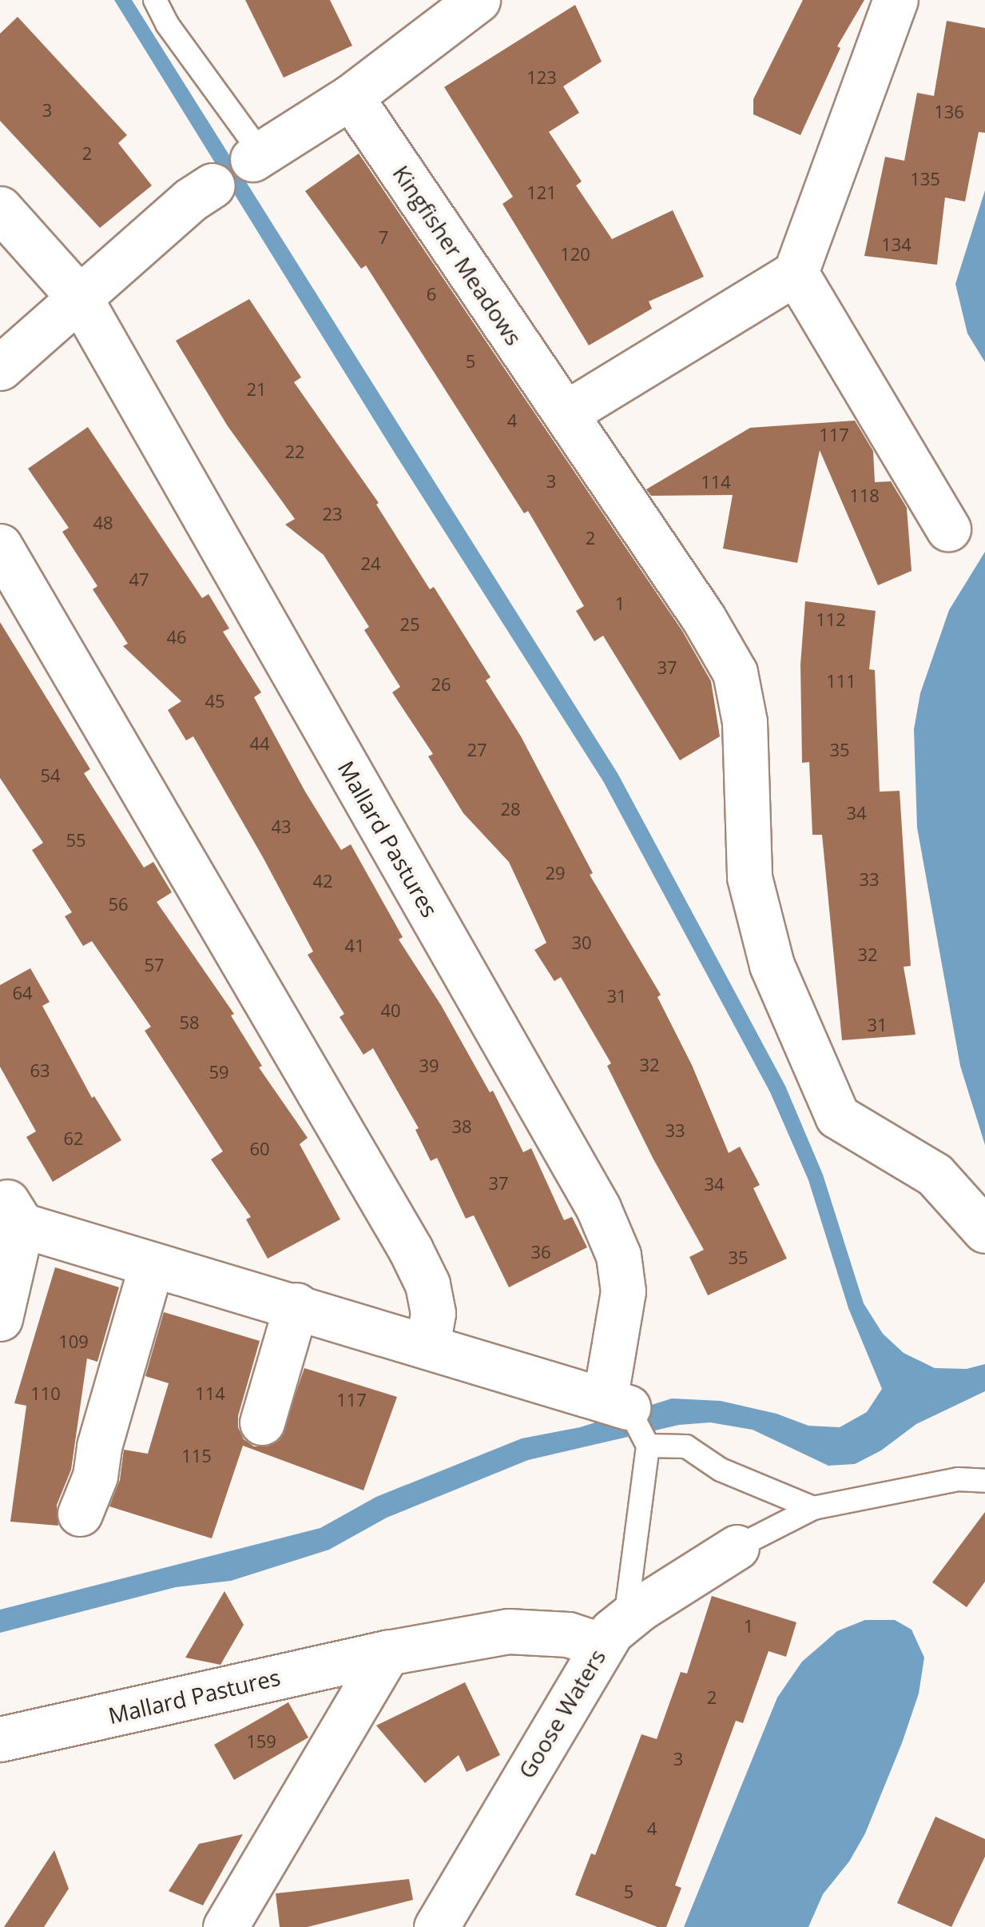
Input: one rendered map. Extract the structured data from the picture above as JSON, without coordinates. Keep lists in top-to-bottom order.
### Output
{
  "streets": {
    "street": ["Kingfisher Meadows", "Mallard Pastures", "Goose Waters"]
  },
  "crossings": [
    ["Mallard Pastures", "Goose Waters"]
  ],
  "house_numbers": [
    "123",
    "3",
    "136",
    "2",
    "135",
    "121",
    "7",
    "134",
    "120",
    "6",
    "5",
    "21",
    "4",
    "117",
    "22",
    "3",
    "114",
    "118",
    "23",
    "48",
    "2",
    "24",
    "47",
    "1",
    "112",
    "25",
    "46",
    "37",
    "111",
    "26",
    "45",
    "44",
    "27",
    "35",
    "54",
    "28",
    "34",
    "43",
    "55",
    "29",
    "33",
    "42",
    "56",
    "30",
    "41",
    "32",
    "57",
    "64",
    "31",
    "40",
    "58",
    "31",
    "32",
    "39",
    "63",
    "59",
    "38",
    "33",
    "62",
    "60",
    "37",
    "34",
    "36",
    "35",
    "109",
    "110",
    "114",
    "117",
    "115",
    "1",
    "2",
    "159",
    "3",
    "4",
    "5"
  ]
}
